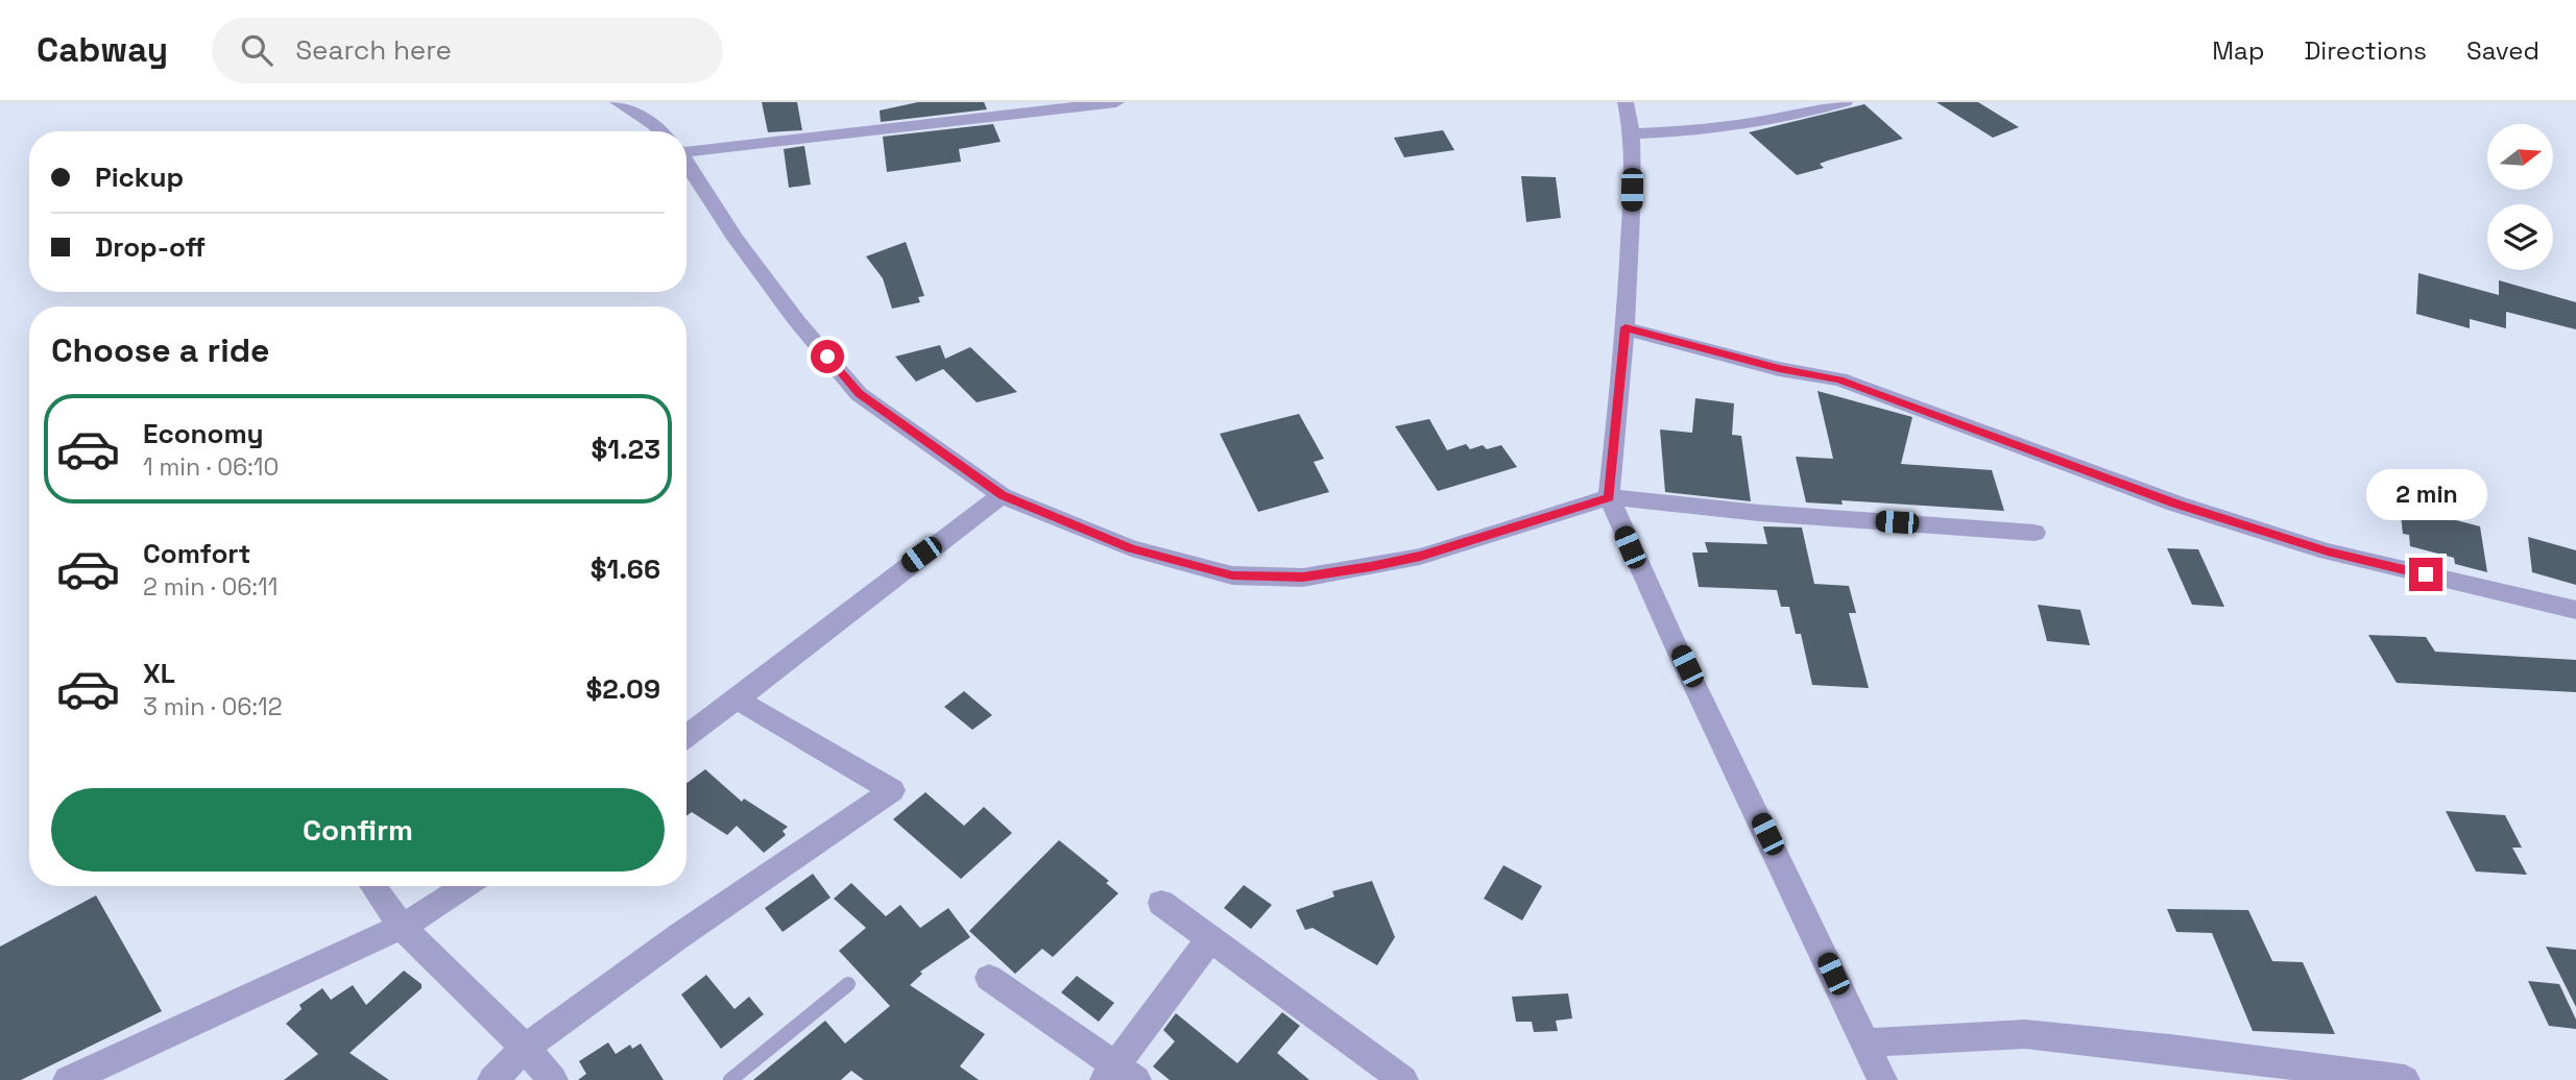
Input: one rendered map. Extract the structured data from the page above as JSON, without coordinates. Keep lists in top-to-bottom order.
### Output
{
  "north": "right",
  "page": {
    "header": "Cabway",
    "search": "Search here",
    "nav": ["Map", "Directions", "Saved"],
    "banner": ["Pickup", "Drop-off"],
    "heading": "Choose a ride",
    "list": [
      {
        "name": "Economy",
        "note": "1 min · 06:10",
        "value": "$1.23"
      },
      {
        "name": "Comfort",
        "note": "2 min · 06:11",
        "value": "$1.66"
      },
      {
        "name": "XL",
        "note": "3 min · 06:12",
        "value": "$2.09"
      }
    ],
    "bubble": "2 min",
    "buttons": "Confirm"
  }
}
